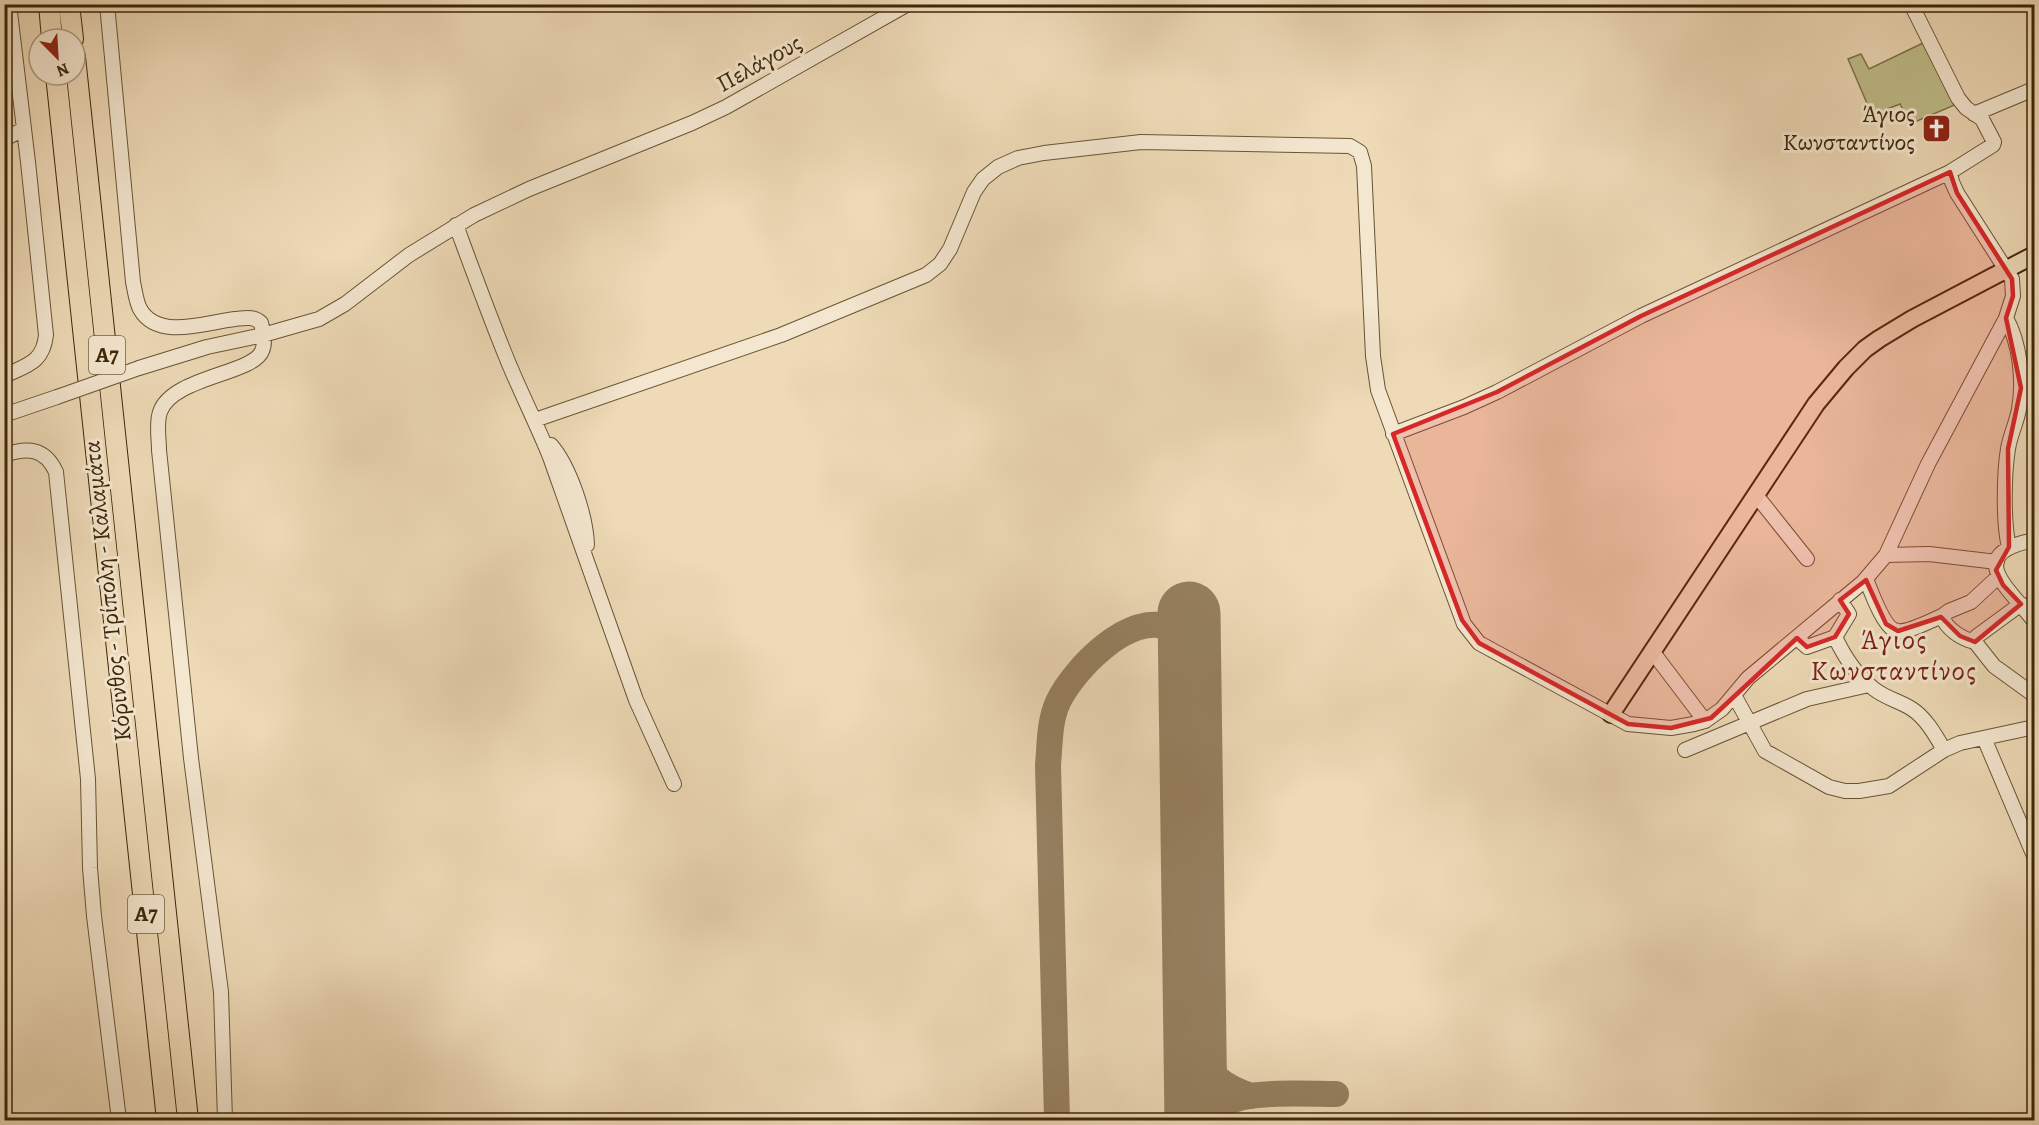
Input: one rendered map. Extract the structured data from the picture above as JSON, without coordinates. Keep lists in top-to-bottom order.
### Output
{
  "streets": {
    "highway": ["Α7", "Κόρινθος - Τρίπολη - Καλαμάτα"],
    "street": ["Πελάγους"]
  },
  "districts": ["Άγιος Κωνσταντίνος"],
  "places": {
    "church": ["Άγιος Κωνσταντίνος"]
  },
  "north": "bottom right"
}
